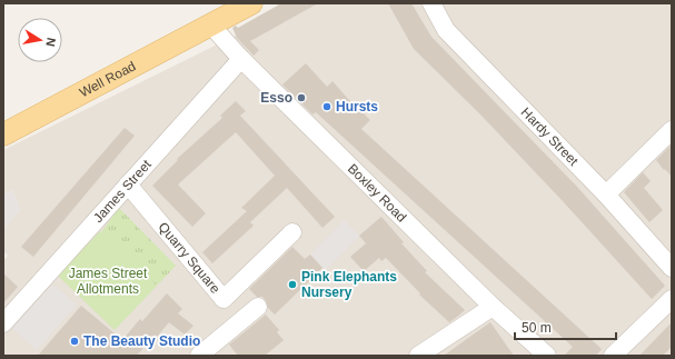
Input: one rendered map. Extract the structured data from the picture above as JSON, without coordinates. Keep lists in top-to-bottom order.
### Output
{
  "streets": {
    "main road": ["Well Road"],
    "street": [
      "Hardy Street",
      "James Street",
      "Boxley Road",
      "Quarry Square"
    ]
  },
  "crossings": [
    ["Well Road", "Boxley Road"],
    ["James Street", "Boxley Road"],
    ["James Street", "Quarry Square"]
  ],
  "parks": ["James Street Allotments"],
  "places": [
    "Esso",
    "Hursts",
    "Pink Elephants Nursery",
    "The Beauty Studio"
  ],
  "scale_bar": "50 m",
  "north": "right"
}
